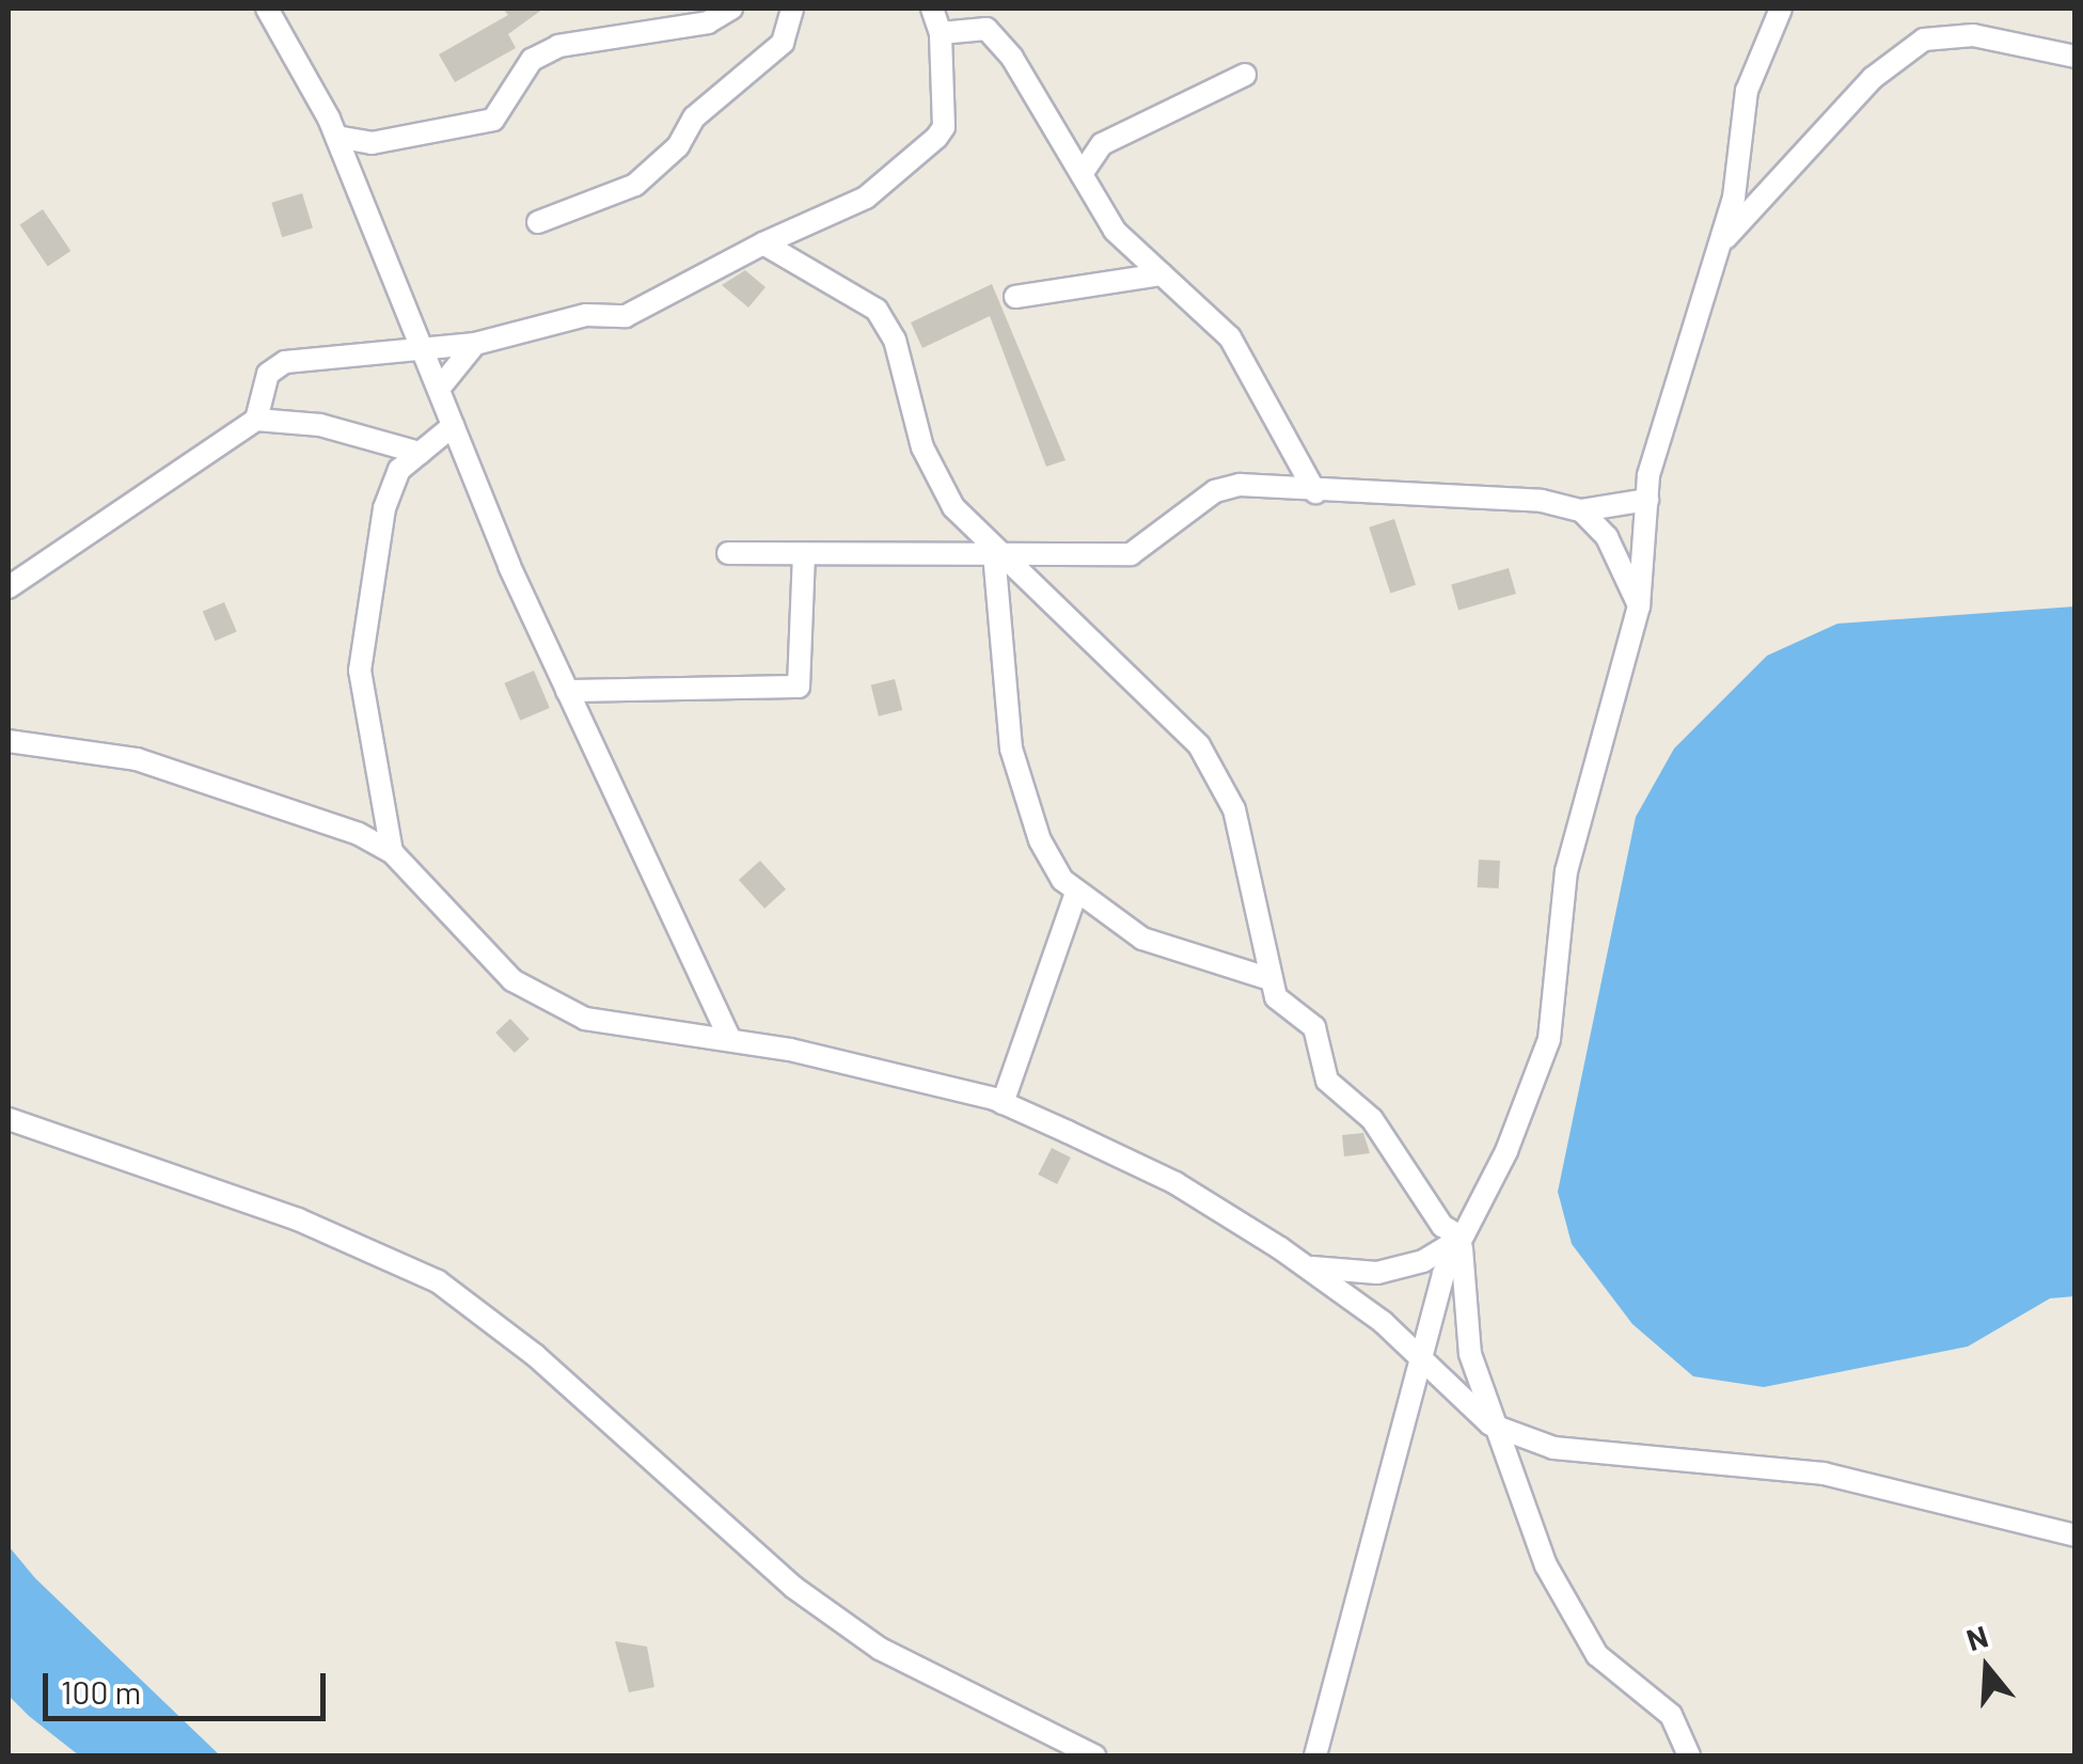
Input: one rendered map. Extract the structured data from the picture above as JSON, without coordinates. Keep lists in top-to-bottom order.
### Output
{
  "scale_bar": "100 m",
  "north": "top"
}
